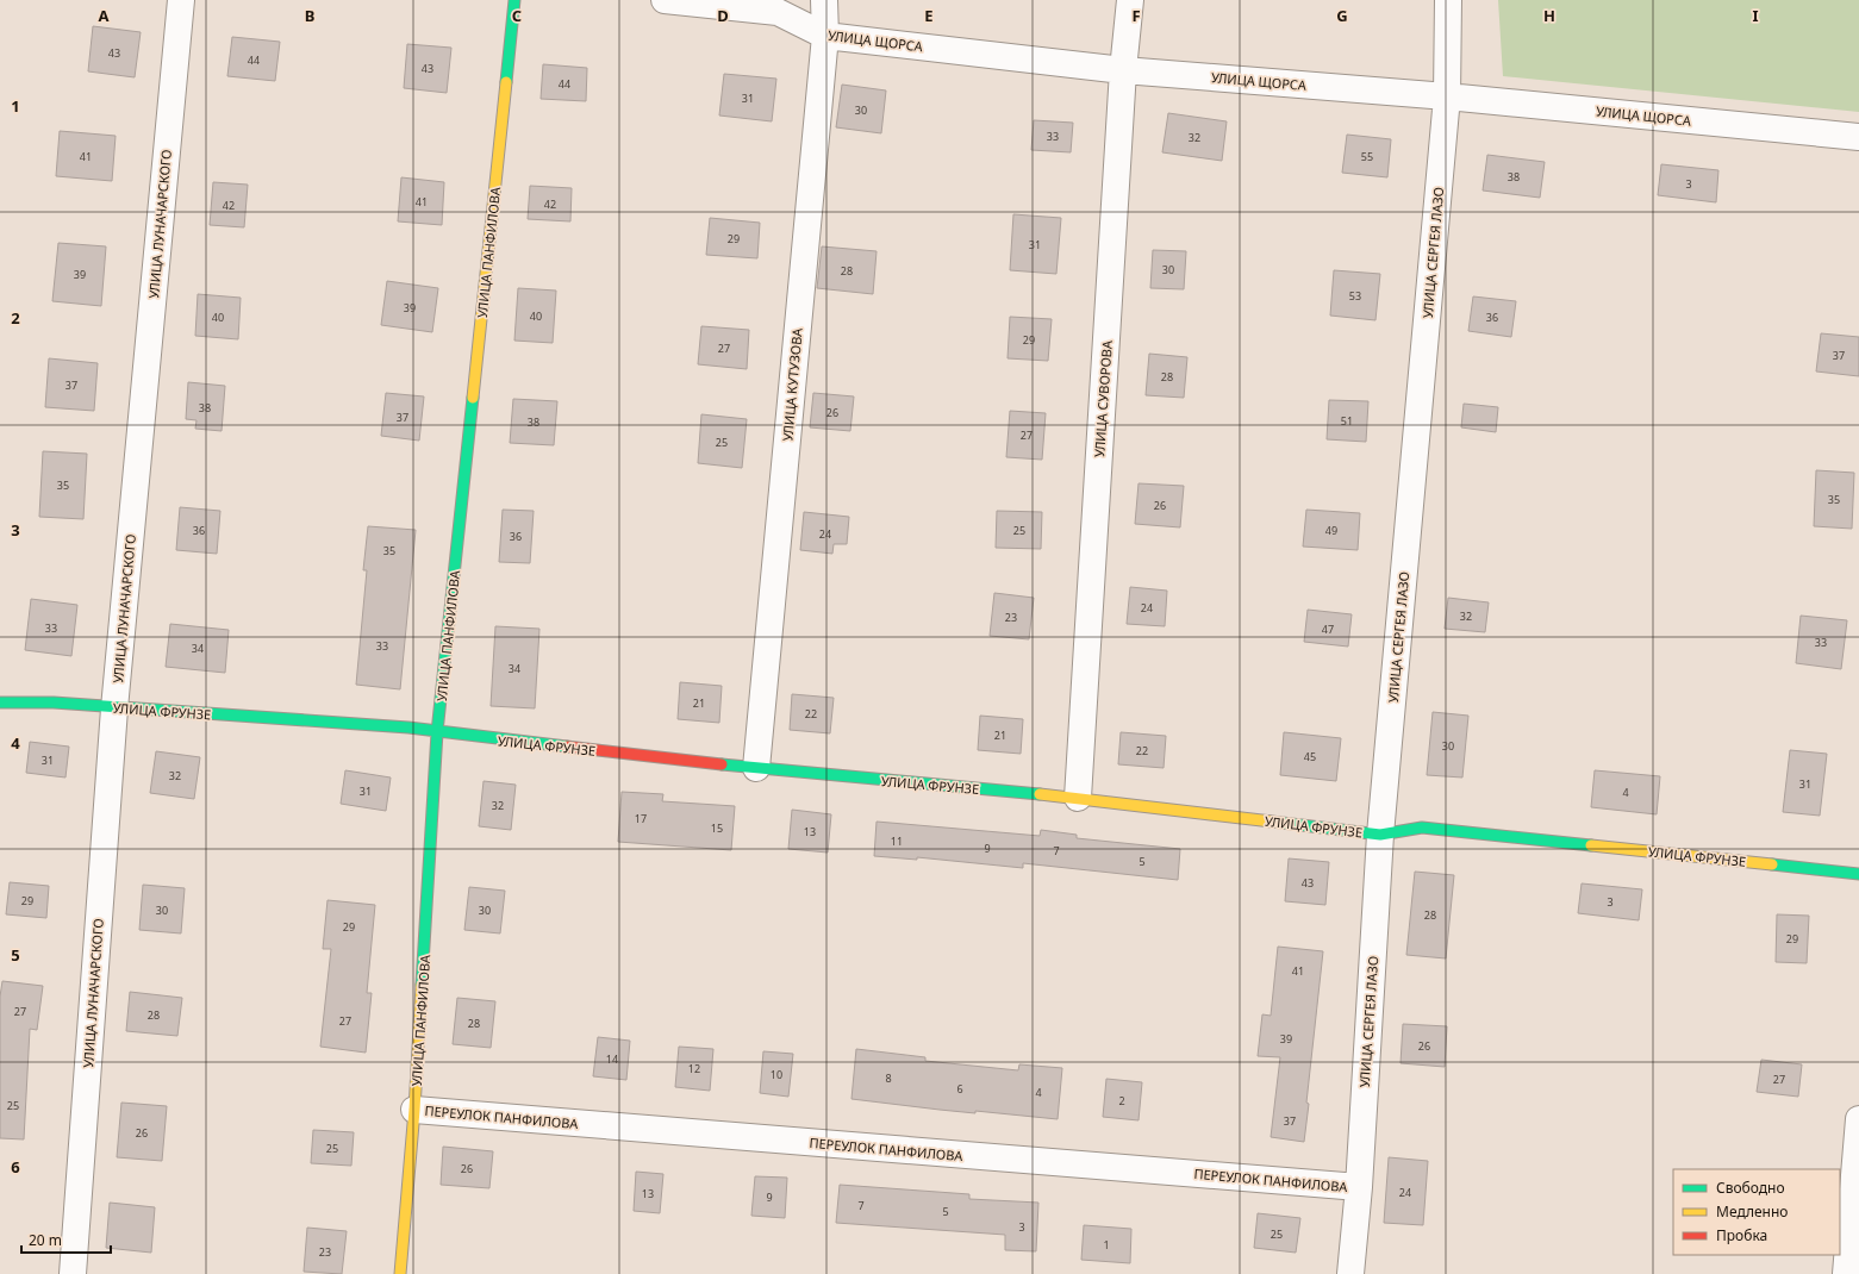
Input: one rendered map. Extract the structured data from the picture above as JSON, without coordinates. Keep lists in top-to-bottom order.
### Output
{
  "streets": {
    "street": [
      "УЛИЦА ЩОРСА",
      "УЛИЦА ЛУНАЧАРСКОГО",
      "УЛИЦА ПАНФИЛОВА",
      "УЛИЦА СЕРГЕЯ ЛАЗО",
      "УЛИЦА КУТУЗОВА",
      "УЛИЦА СУВОРОВА",
      "УЛИЦА ФРУНЗЕ",
      "ПЕРЕУЛОК ПАНФИЛОВА"
    ]
  },
  "crossings": [
    ["УЛИЦА ЩОРСА", "УЛИЦА СЕРГЕЯ ЛАЗО"],
    ["УЛИЦА ЩОРСА", "УЛИЦА КУТУЗОВА"],
    ["УЛИЦА ЩОРСА", "УЛИЦА СУВОРОВА"],
    ["УЛИЦА ЛУНАЧАРСКОГО", "УЛИЦА ФРУНЗЕ"],
    ["УЛИЦА ПАНФИЛОВА", "УЛИЦА ФРУНЗЕ"],
    ["УЛИЦА ПАНФИЛОВА", "ПЕРЕУЛОК ПАНФИЛОВА"],
    ["УЛИЦА СЕРГЕЯ ЛАЗО", "УЛИЦА ФРУНЗЕ"],
    ["УЛИЦА СЕРГЕЯ ЛАЗО", "ПЕРЕУЛОК ПАНФИЛОВА"],
    ["УЛИЦА КУТУЗОВА", "УЛИЦА ФРУНЗЕ"],
    ["УЛИЦА СУВОРОВА", "УЛИЦА ФРУНЗЕ"]
  ],
  "house_numbers": [
    "43",
    "44",
    "43",
    "44",
    "31",
    "30",
    "33",
    "32",
    "41",
    "55",
    "38",
    "3",
    "41",
    "42",
    "42",
    "29",
    "31",
    "30",
    "28",
    "39",
    "53",
    "39",
    "40",
    "40",
    "36",
    "29",
    "27",
    "37",
    "28",
    "37",
    "38",
    "26",
    "37",
    "51",
    "38",
    "27",
    "25",
    "35",
    "35",
    "26",
    "36",
    "25",
    "49",
    "24",
    "36",
    "35",
    "24",
    "32",
    "23",
    "33",
    "47",
    "33",
    "33",
    "34",
    "34",
    "21",
    "22",
    "21",
    "30",
    "22",
    "45",
    "31",
    "32",
    "31",
    "31",
    "4",
    "32",
    "17",
    "15",
    "13",
    "11",
    "9",
    "7",
    "5",
    "43",
    "29",
    "3",
    "30",
    "30",
    "28",
    "29",
    "29",
    "41",
    "27",
    "28",
    "27",
    "28",
    "39",
    "26",
    "14",
    "12",
    "10",
    "8",
    "27",
    "6",
    "4",
    "2",
    "25",
    "37",
    "26",
    "25",
    "26",
    "24",
    "13",
    "9",
    "7",
    "5",
    "3",
    "25",
    "1",
    "23"
  ],
  "legend": ["Свободно", "Медленно", "Пробка"],
  "scale_bar": "20 m",
  "grid": {
    "columns": [
      "A",
      "B",
      "C",
      "D",
      "E",
      "F",
      "G",
      "H",
      "I"
    ],
    "rows": [
      "1",
      "2",
      "3",
      "4",
      "5",
      "6"
    ]
  }
}
